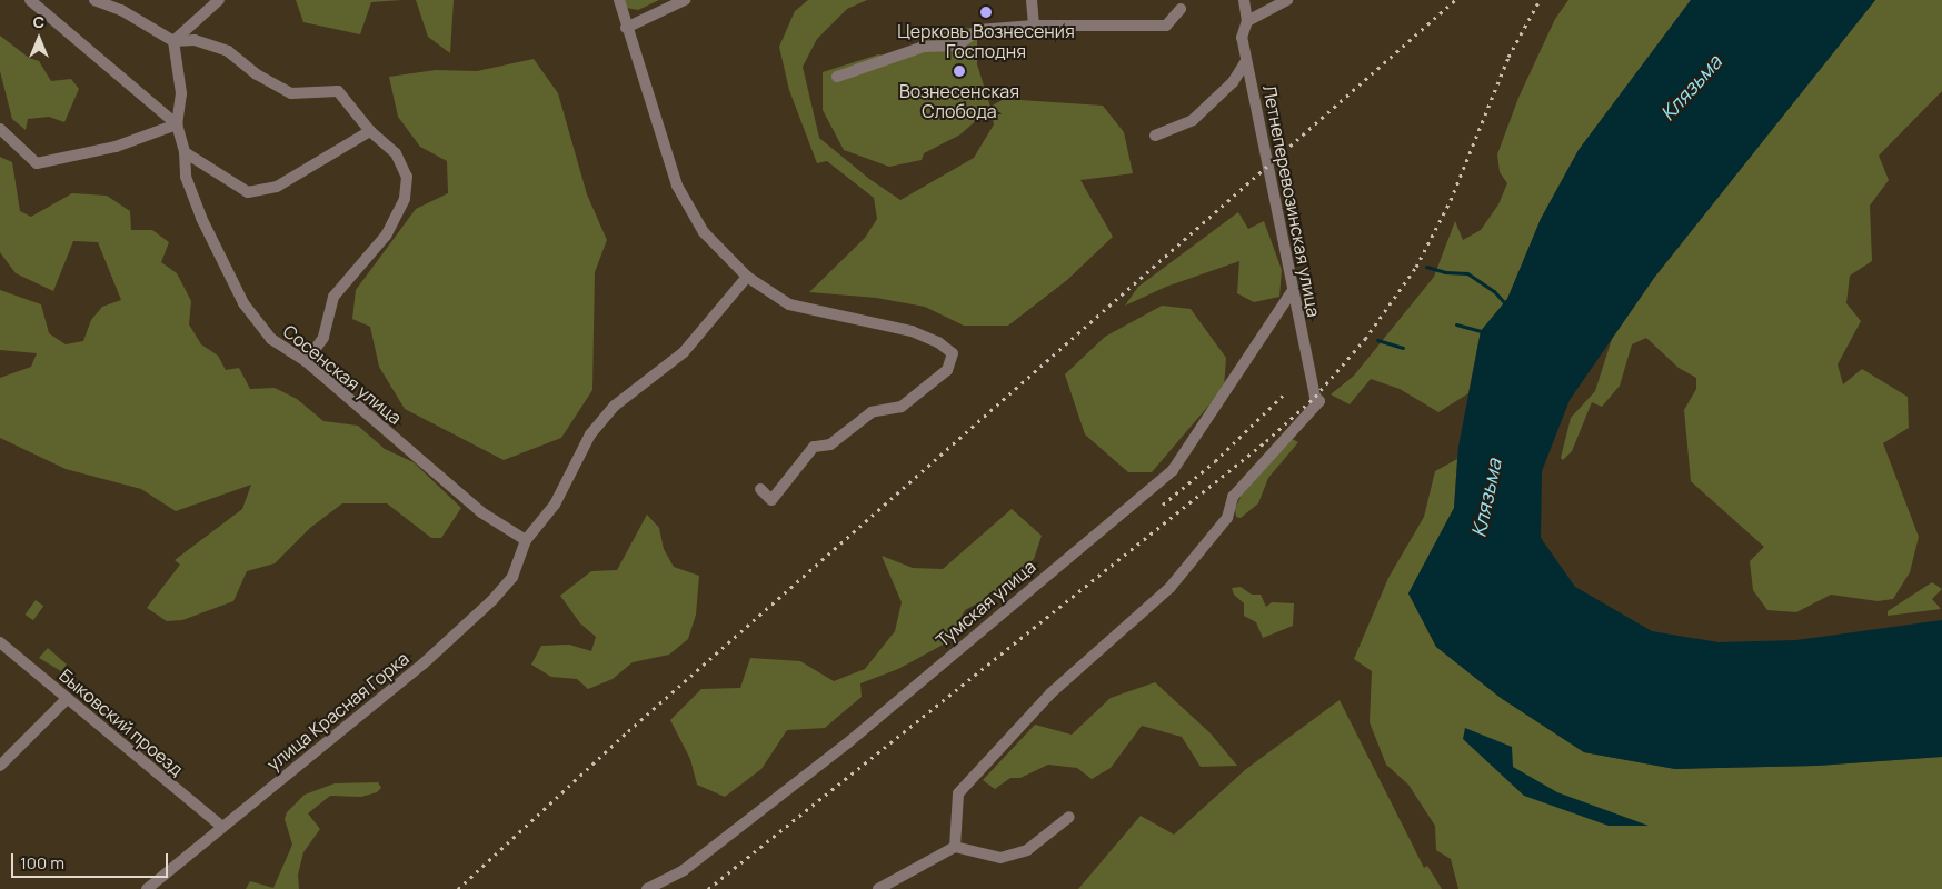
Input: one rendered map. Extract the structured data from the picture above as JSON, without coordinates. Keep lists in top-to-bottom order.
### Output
{
  "streets": {
    "street": [
      "Летнеперевозинская улица",
      "Сосенская улица",
      "Тумская улица",
      "улица Красная Горка",
      "Быковский проезд"
    ]
  },
  "crossings": [
    ["Летнеперевозинская улица", "Тумская улица"],
    ["Сосенская улица", "улица Красная Горка"],
    ["улица Красная Горка", "Быковский проезд"]
  ],
  "water": ["Клязьма"],
  "places": ["Церковь Вознесения Господня", "Вознесенская Слобода"],
  "scale_bar": "100 m",
  "north": "top"
}
